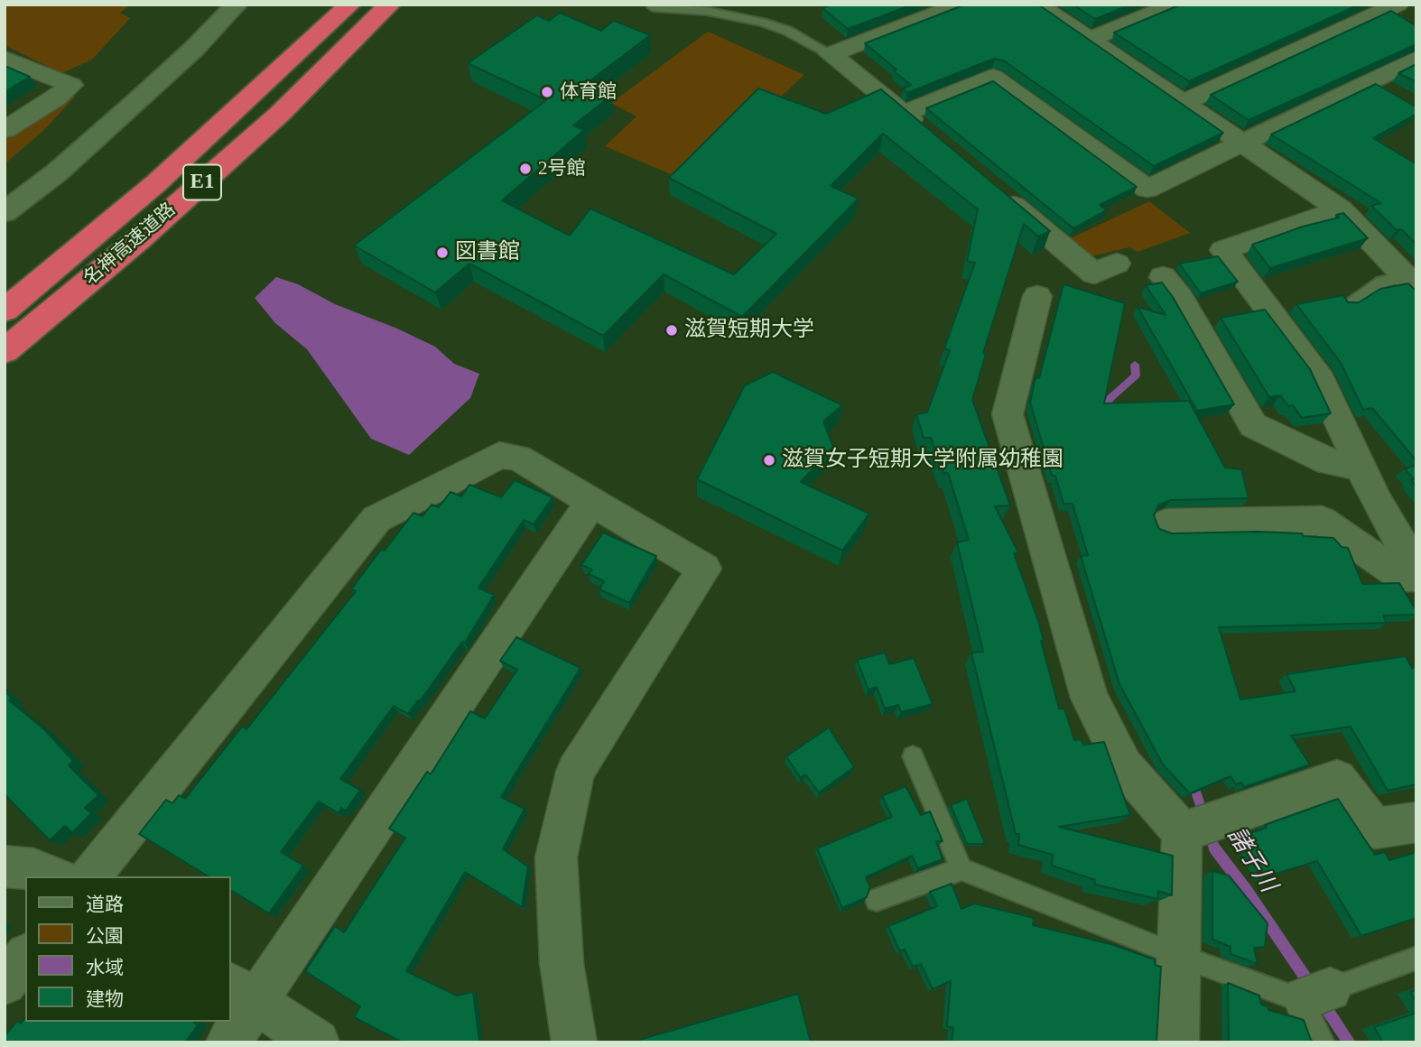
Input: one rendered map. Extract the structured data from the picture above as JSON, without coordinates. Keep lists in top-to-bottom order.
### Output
{
  "streets": {
    "highway": ["E1", "名神高速道路"]
  },
  "water": ["諸子川"],
  "places": [
    "体育館",
    "2号館",
    "図書館",
    "滋賀短期大学",
    "滋賀女子短期大学附属幼稚園"
  ],
  "legend": [
    "道路",
    "公園",
    "水域",
    "建物"
  ]
}
